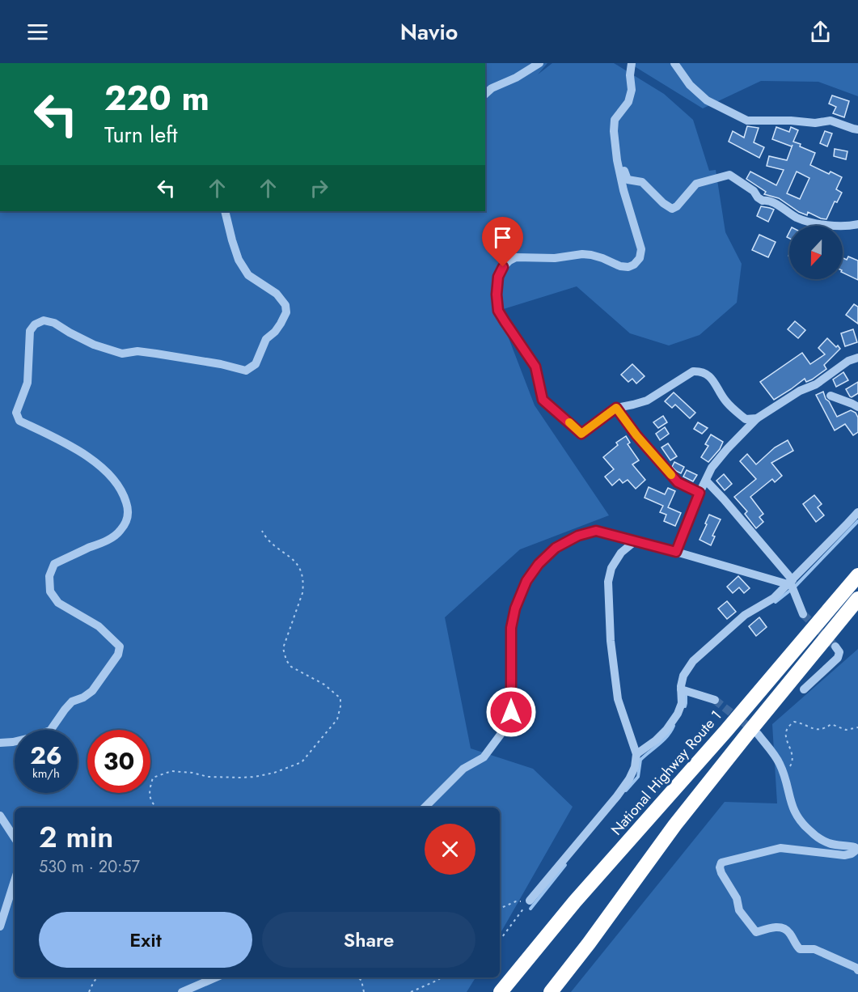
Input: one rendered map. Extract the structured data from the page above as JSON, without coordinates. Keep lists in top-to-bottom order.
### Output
{
  "streets": {
    "highway": ["National Highway Route 1"]
  },
  "north": "bottom",
  "page": {
    "header": "Navio",
    "turn": ["220 m", "Turn left"],
    "speed": "26 km/h",
    "limit": "30",
    "heading": ["2 min", "530 m · 20:57"],
    "buttons": ["Exit", "Share"]
  }
}
